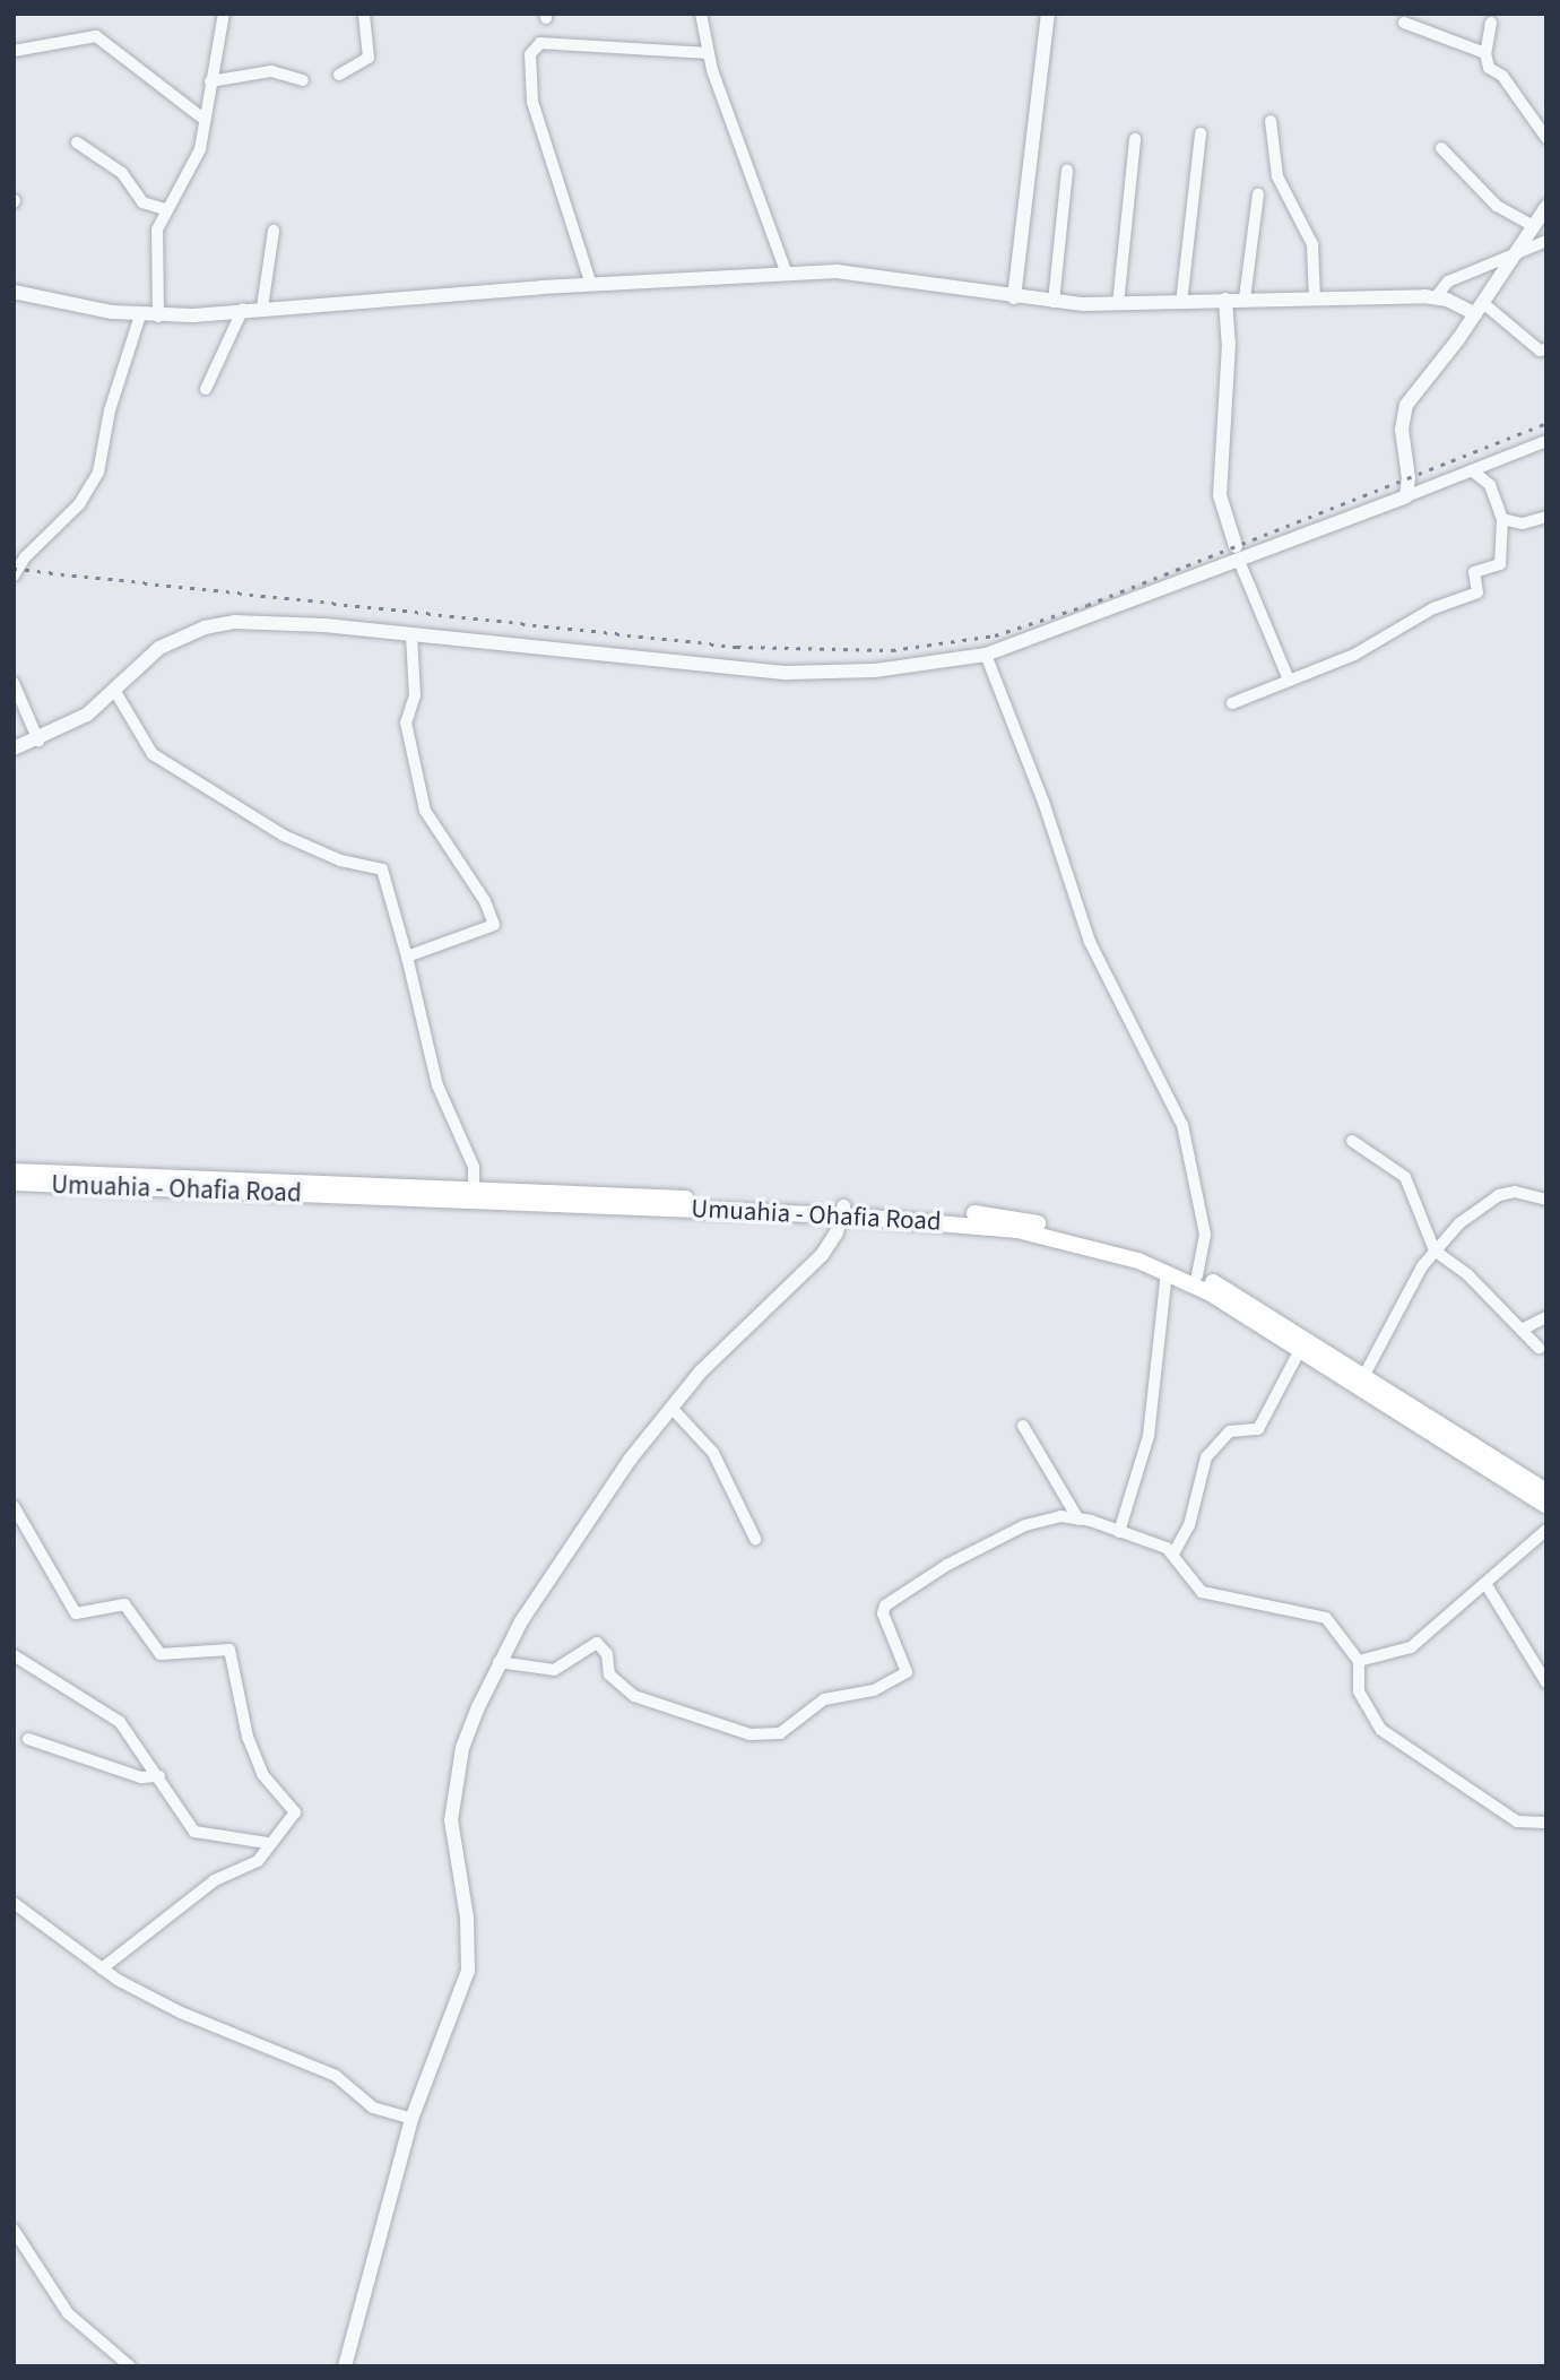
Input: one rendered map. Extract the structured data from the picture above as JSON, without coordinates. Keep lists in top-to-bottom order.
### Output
{
  "streets": {
    "main road": ["Umuahia - Ohafia Road"]
  }
}
